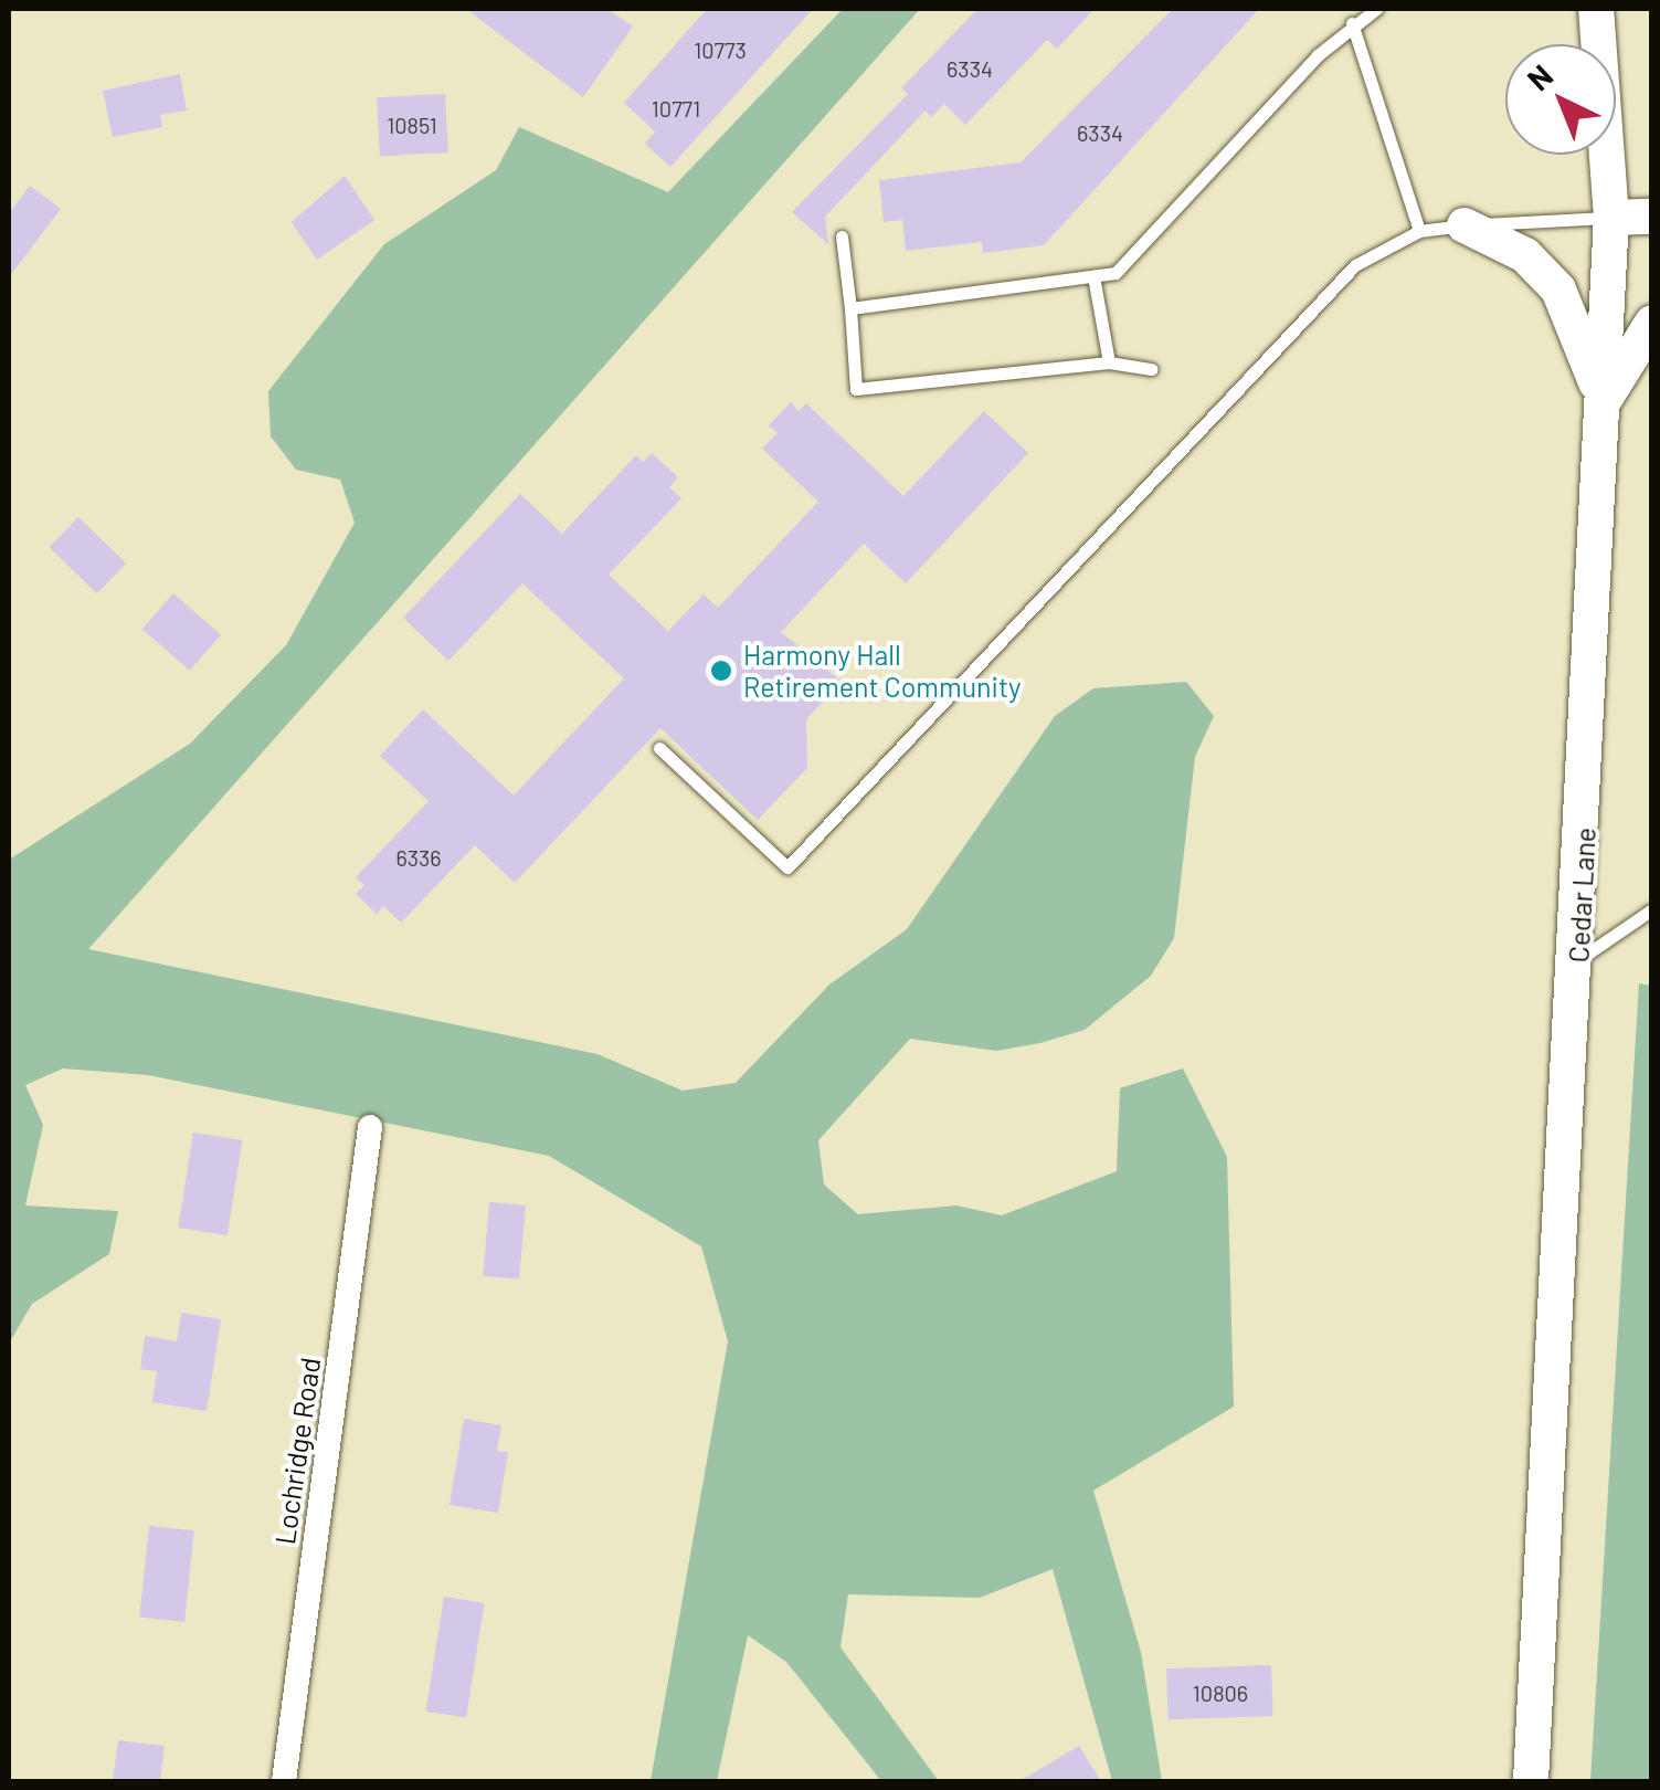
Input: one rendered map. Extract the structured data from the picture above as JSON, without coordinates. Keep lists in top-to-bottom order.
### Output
{
  "streets": {
    "main road": ["Cedar Lane"],
    "street": ["Lochridge Road"]
  },
  "places": ["Harmony Hall Retirement Community"],
  "house_numbers": [
    "10773",
    "6334",
    "10771",
    "10851",
    "6334",
    "6336",
    "10806"
  ],
  "north": "top left"
}
